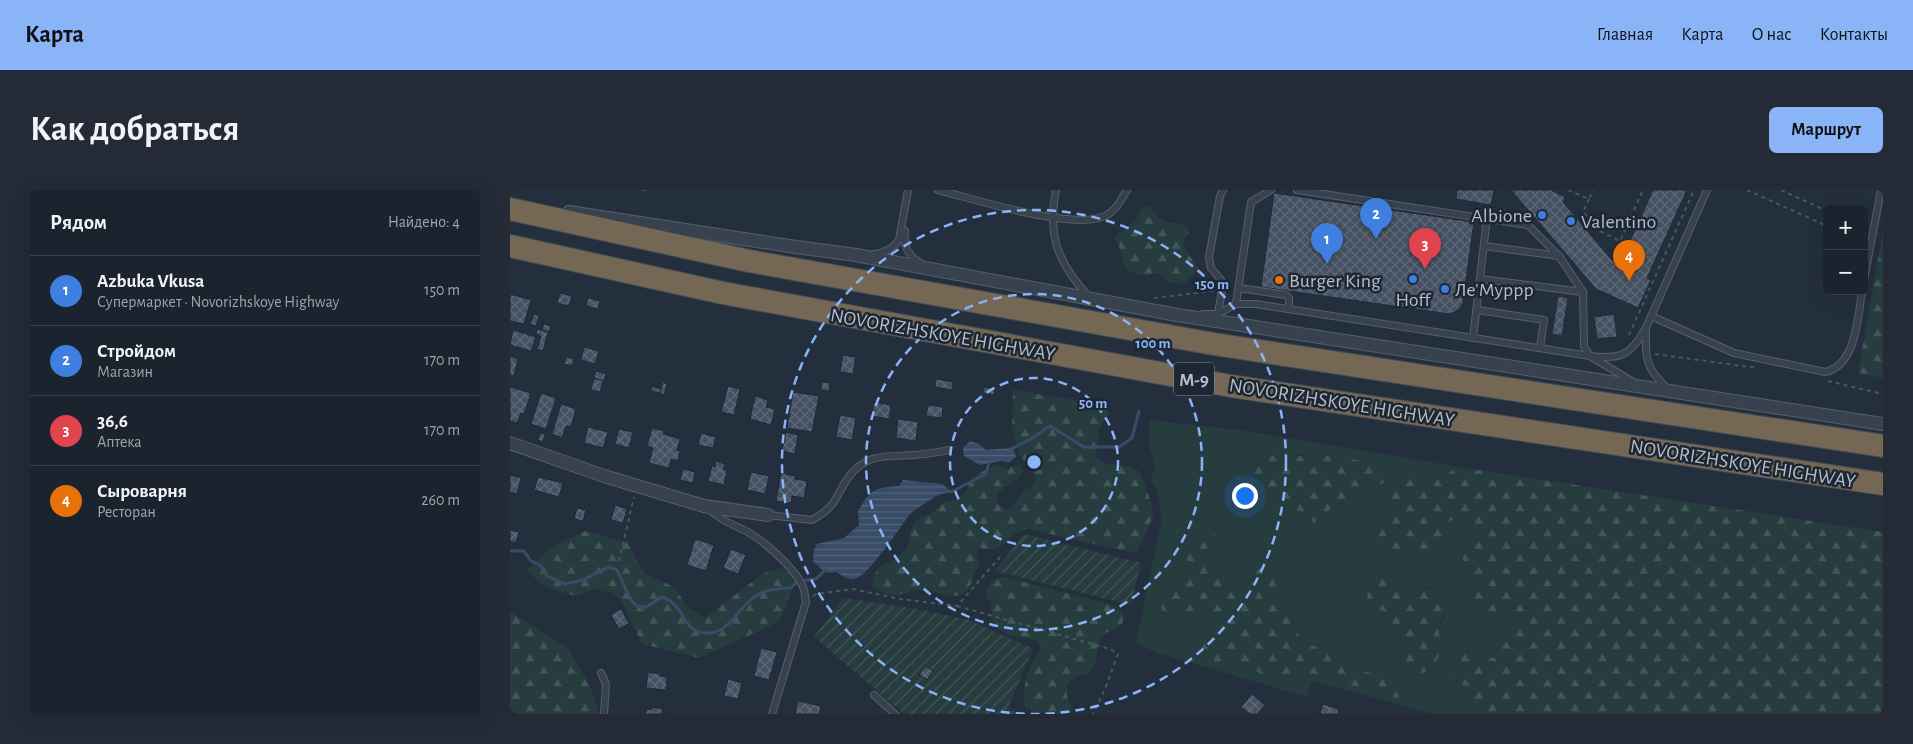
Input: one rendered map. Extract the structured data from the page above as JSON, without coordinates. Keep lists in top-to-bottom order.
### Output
{
  "streets": {
    "highway": ["NOVORIZHSKOYE HIGHWAY", "М-9"]
  },
  "places": [
    "Albione",
    "Valentino",
    "Hoff",
    "Burger King",
    "Ле'Муррр"
  ],
  "page": {
    "header": "Карта",
    "nav": [
      "Главная",
      "Карта",
      "О нас",
      "Контакты"
    ],
    "buttons": "Маршрут",
    "title": "Как добраться",
    "heading": ["Рядом", "Найдено: 4"],
    "pins": [
      "2",
      "1",
      "3",
      "4"
    ],
    "map_buttons": ["+", "−"],
    "list": [
      {
        "mark": "1",
        "name": "Azbuka Vkusa",
        "note": "Супермаркет · Novorizhskoye Highway",
        "value": "150 m"
      },
      {
        "mark": "2",
        "name": "Стройдом",
        "note": "Магазин",
        "value": "170 m"
      },
      {
        "mark": "3",
        "name": "36,6",
        "note": "Аптека",
        "value": "170 m"
      },
      {
        "mark": "4",
        "name": "Сыроварня",
        "note": "Ресторан",
        "value": "260 m"
      }
    ]
  },
  "rings": ["150 m", "100 m", "50 m"]
}
